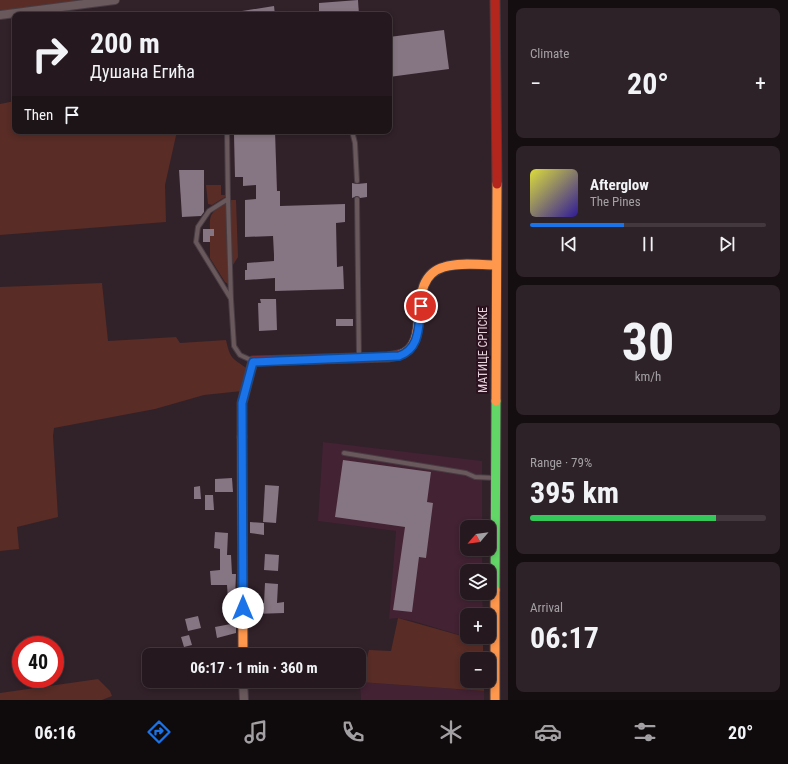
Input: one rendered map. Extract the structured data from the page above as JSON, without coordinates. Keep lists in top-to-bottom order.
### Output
{
  "streets": {
    "main road": ["МАТИЦЕ СРПСКЕ"]
  },
  "north": "bottom left",
  "page": {
    "tile": [
      "Climate",
      ["30", "km/h"],
      ["Range · 79%", "395 km"],
      ["Arrival", "06:17"]
    ],
    "turn": ["200 m", "Душана Егића"],
    "heat": ["−", "20°", "+"],
    "then": "Then",
    "song": ["Afterglow", "The Pines"],
    "map_buttons": ["+", "−"],
    "limit": "40",
    "trip": "06:17 · 1 min · 360 m",
    "tabs": ["06:16", "20°"]
  }
}
